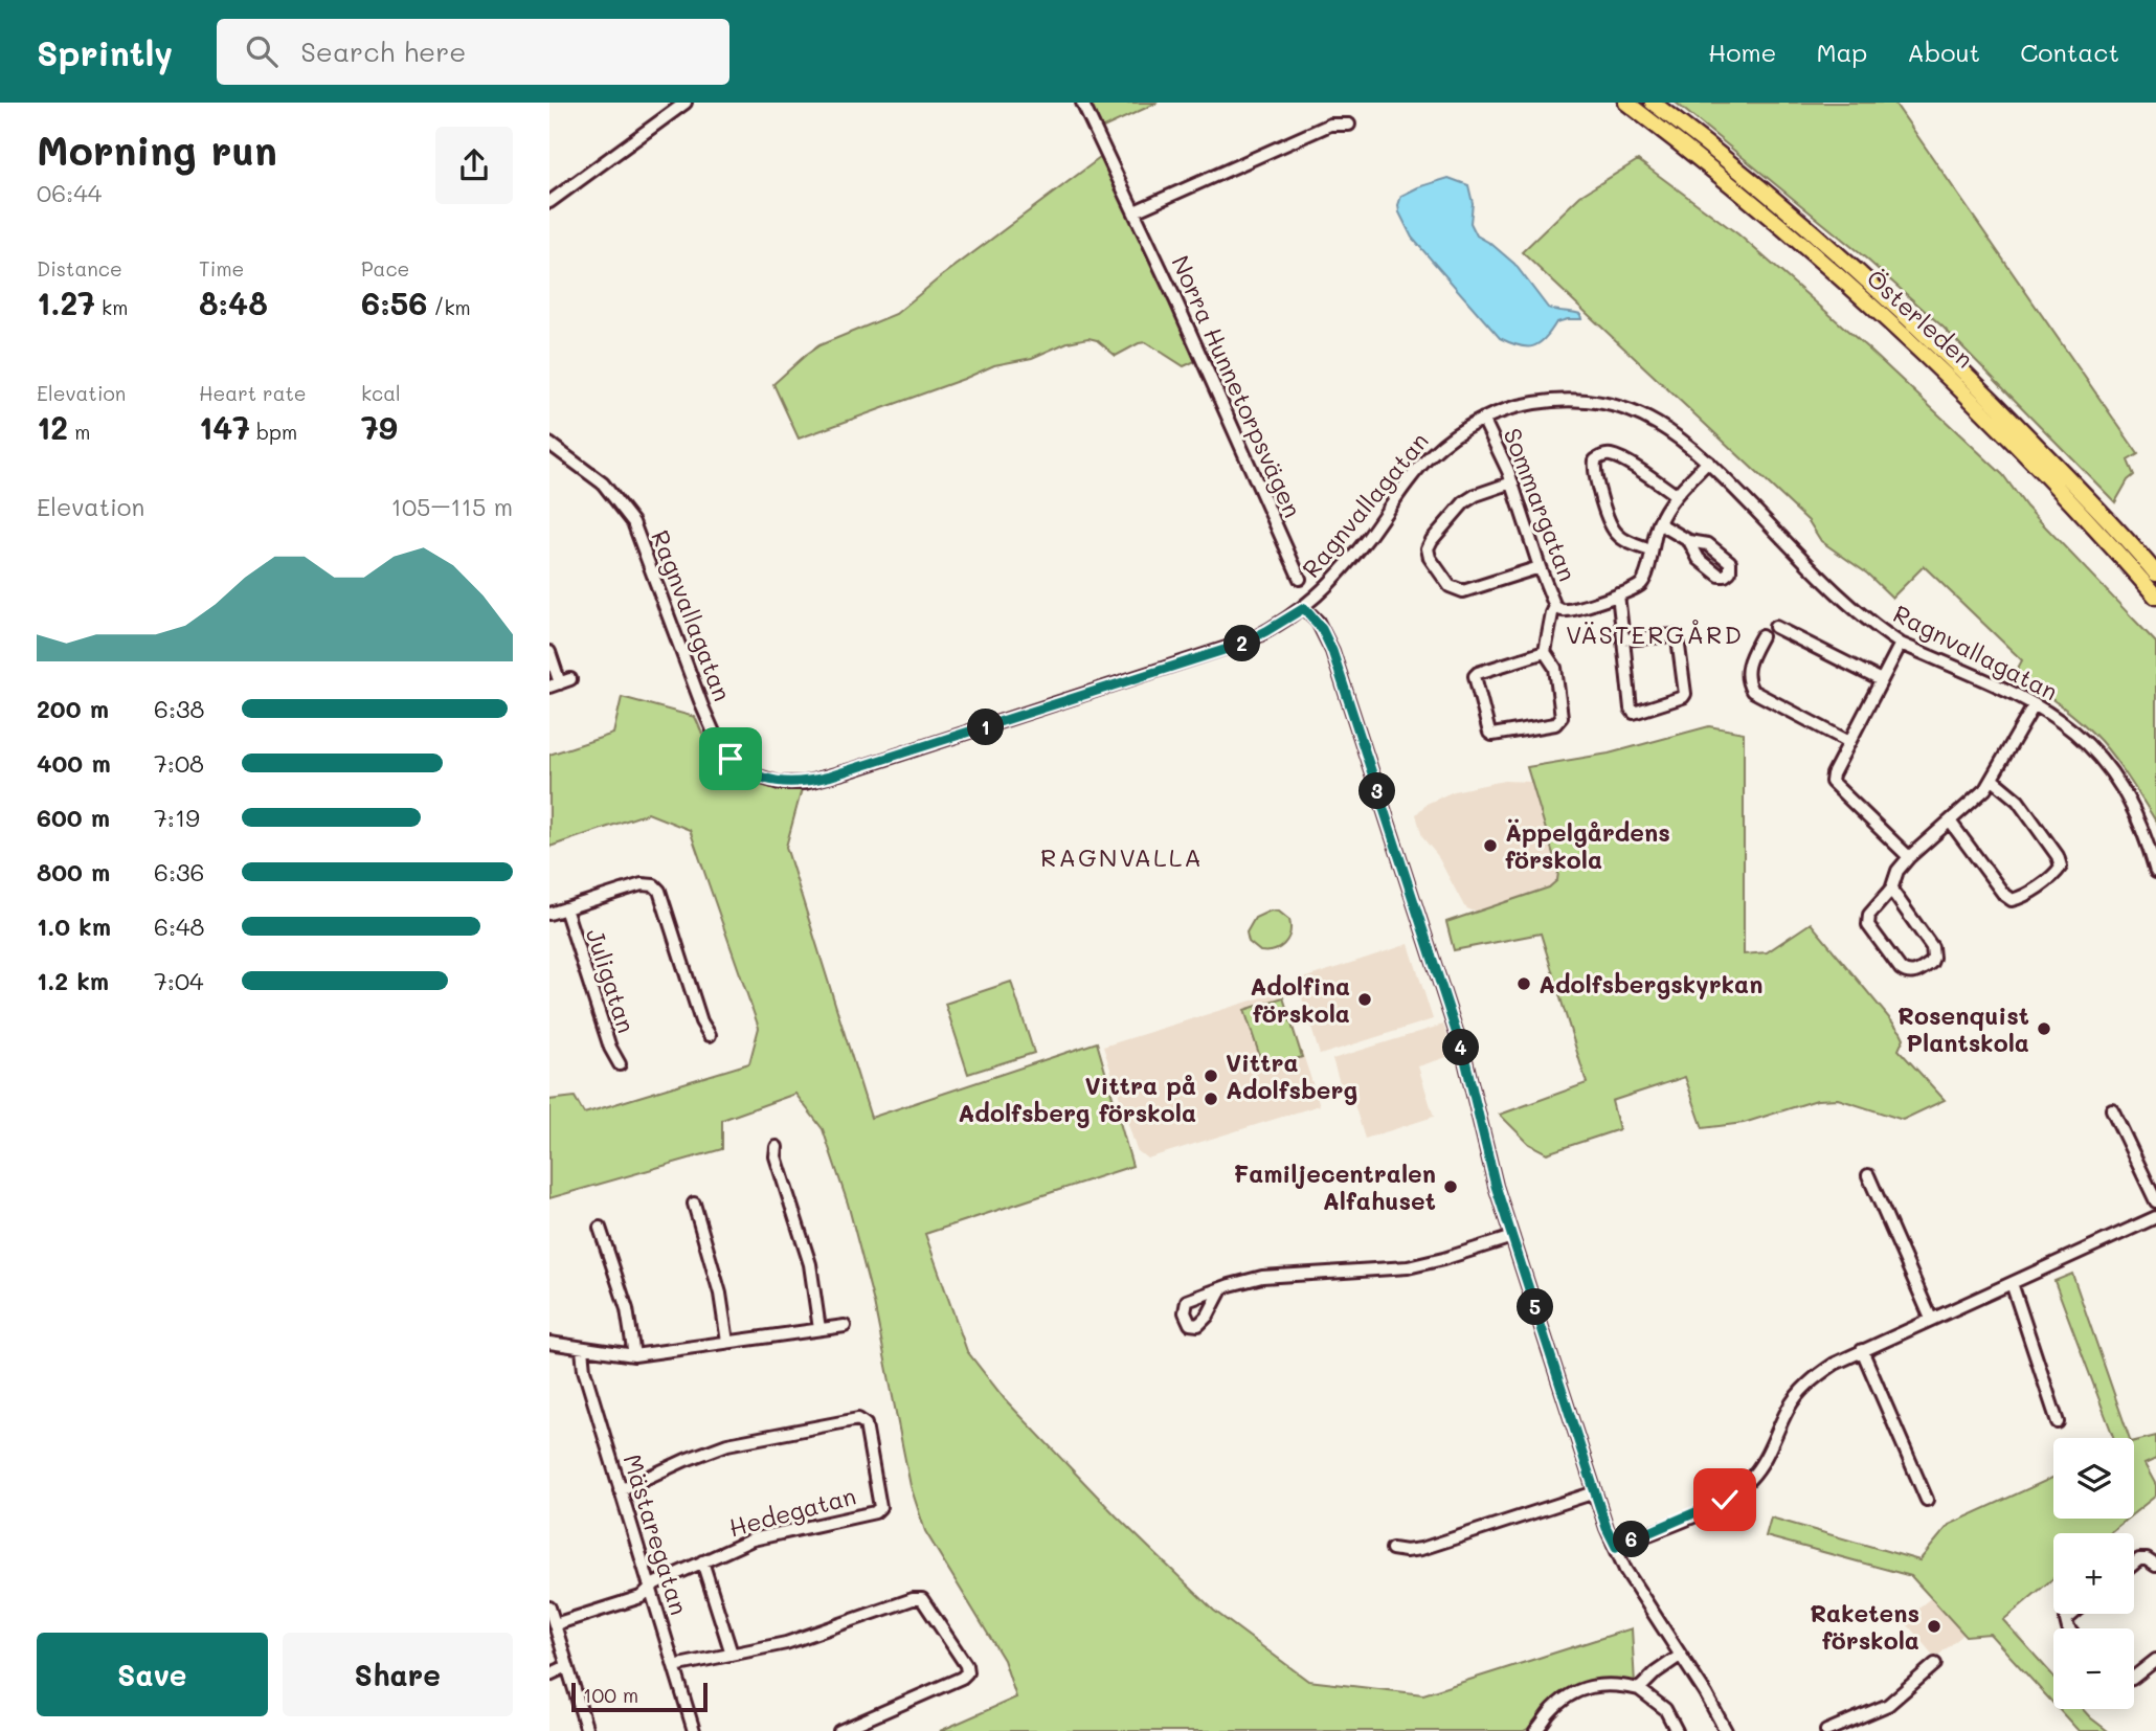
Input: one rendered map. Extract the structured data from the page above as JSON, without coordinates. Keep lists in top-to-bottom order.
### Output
{
  "streets": {
    "main road": ["Österleden"],
    "street": [
      "Norra Hunnetorpsvägen",
      "Ragnvallagatan",
      "Sommargatan",
      "Juligatan",
      "Hedegatan",
      "Mästaregatan"
    ]
  },
  "crossings": [
    ["Ragnvallagatan", "Sommargatan"],
    ["Hedegatan", "Mästaregatan"]
  ],
  "districts": ["VÄSTERGÅRD", "RAGNVALLA"],
  "places": [
    "Äppelgårdens förskola",
    "Adolfsbergskyrkan",
    "Adolfina förskola",
    "Rosenquist Plantskola",
    "Vittra Adolfsberg",
    "Vittra på Adolfsberg förskola",
    "Familjecentralen Alfahuset",
    "Raketens förskola"
  ],
  "scale_bar": "100 m",
  "page": {
    "header": "Sprintly",
    "search": "Search here",
    "nav": [
      "Home",
      "Map",
      "About",
      "Contact"
    ],
    "heading": ["Morning run", "06:44"],
    "stats": [
      ["Distance", "1.27 km"],
      ["Time", "8:48"],
      ["Pace", "6:56 /km"],
      ["Elevation", "12 m"],
      ["Heart rate", "147 bpm"],
      ["kcal", "79"]
    ],
    "chart": ["Elevation", "105–115 m"],
    "pins": [
      "2",
      "1",
      "3",
      "4",
      "5",
      "6"
    ],
    "list": [
      {
        "name": "200 m",
        "note": "6:38"
      },
      {
        "name": "400 m",
        "note": "7:08"
      },
      {
        "name": "600 m",
        "note": "7:19"
      },
      {
        "name": "800 m",
        "note": "6:36"
      },
      {
        "name": "1.0 km",
        "note": "6:48"
      },
      {
        "name": "1.2 km",
        "note": "7:04"
      }
    ],
    "map_buttons": ["+", "−"],
    "buttons": ["Save", "Share"],
    "scale": "100 m"
  }
}
